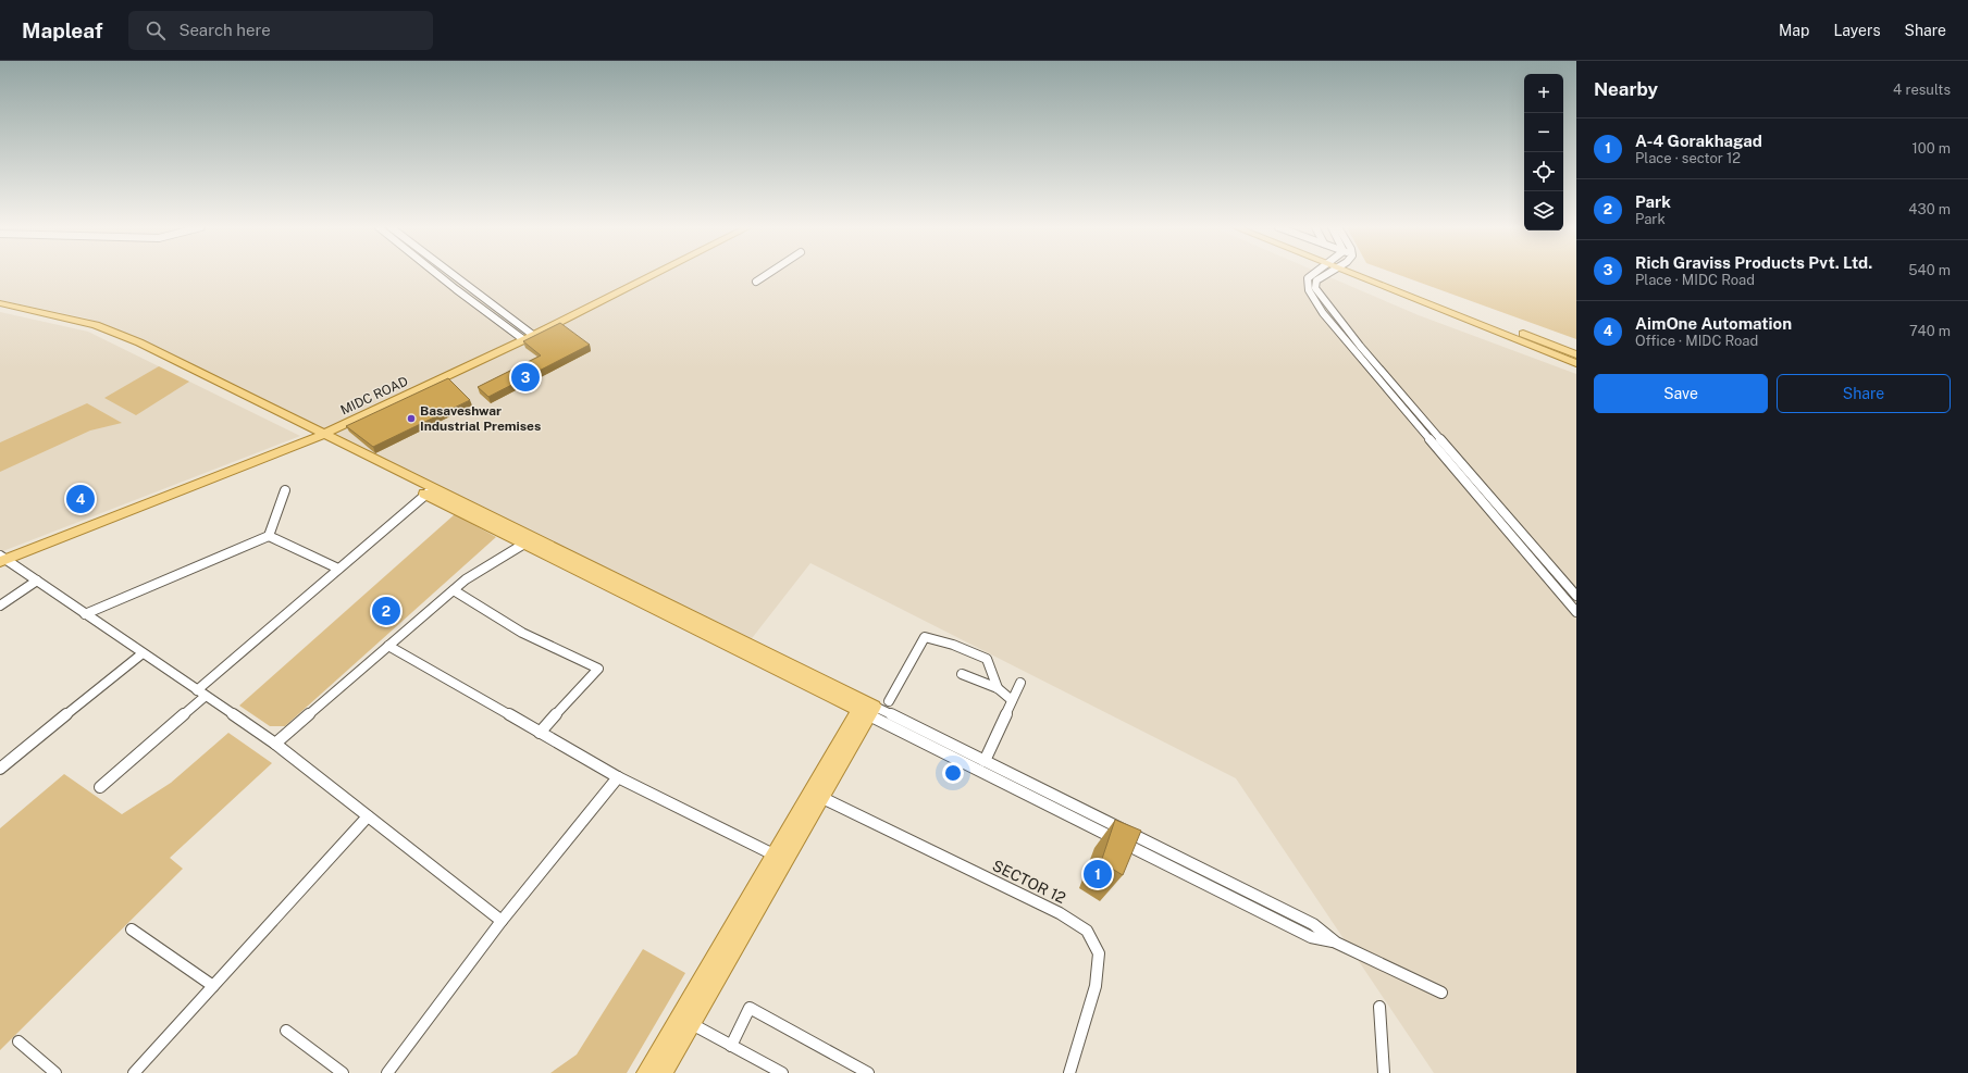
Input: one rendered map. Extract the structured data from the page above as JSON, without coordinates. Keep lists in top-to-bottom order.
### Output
{
  "streets": {
    "main road": ["MIDC ROAD"],
    "street": ["SECTOR 12"]
  },
  "places": ["Basaveshwar Industrial Premises"],
  "page": {
    "header": "Mapleaf",
    "search": "Search here",
    "nav": ["Map", "Layers", "Share"],
    "heading": ["Nearby", "4 results"],
    "map_buttons": ["+", "−"],
    "list": [
      {
        "mark": "1",
        "name": "A-4 Gorakhagad",
        "note": "Place · sector 12",
        "value": "100 m"
      },
      {
        "mark": "2",
        "name": "Park",
        "note": "Park",
        "value": "430 m"
      },
      {
        "mark": "3",
        "name": "Rich Graviss Products Pvt. Ltd.",
        "note": "Place · MIDC Road",
        "value": "540 m"
      },
      {
        "mark": "4",
        "name": "AimOne Automation",
        "note": "Office · MIDC Road",
        "value": "740 m"
      }
    ],
    "pins": [
      "3",
      "4",
      "2",
      "1"
    ],
    "buttons": ["Save", "Share"]
  }
}
